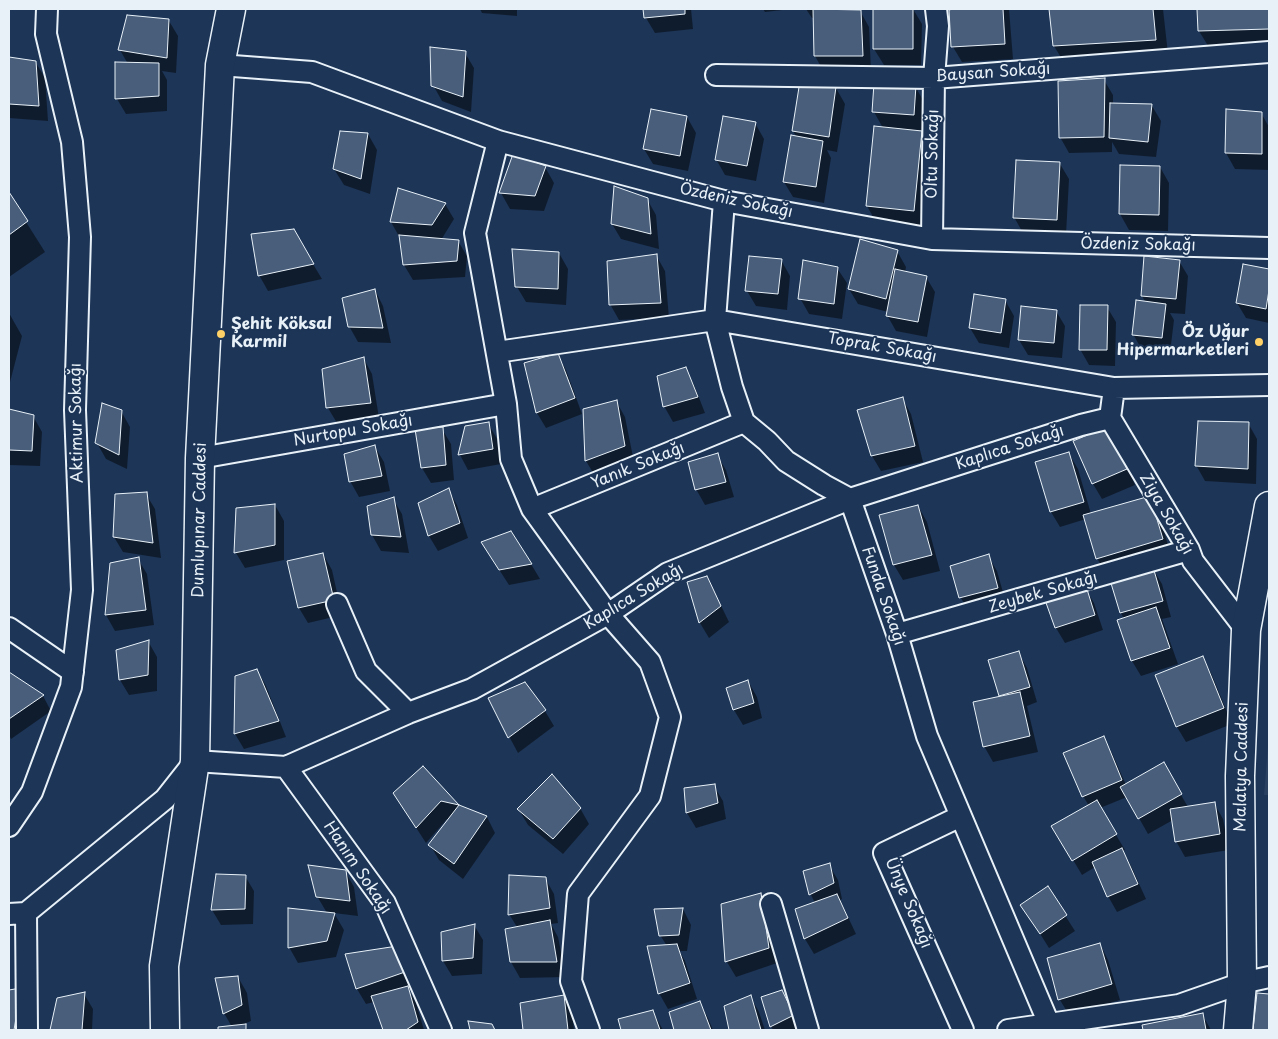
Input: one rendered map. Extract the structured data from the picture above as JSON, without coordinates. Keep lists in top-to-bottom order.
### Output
{
  "streets": {
    "main road": ["Dumlupınar Caddesi", "Malatya Caddesi"],
    "street": [
      "Baysan Sokağı",
      "Oltu Sokağı",
      "Özdeniz Sokağı",
      "Toprak Sokağı",
      "Aktimur Sokağı",
      "Nurtopu Sokağı",
      "Kaplıca Sokağı",
      "Yanık Sokağı",
      "Ziya Sokağı",
      "Zeybek Sokağı",
      "Funda Sokağı",
      "Hanım Sokağı",
      "Ünye Sokağı"
    ]
  },
  "crossings": [
    ["Baysan Sokağı", "Oltu Sokağı"],
    ["Oltu Sokağı", "Özdeniz Sokağı"],
    ["Özdeniz Sokağı", "Dumlupınar Caddesi"],
    ["Nurtopu Sokağı", "Dumlupınar Caddesi"],
    ["Kaplıca Sokağı", "Ziya Sokağı"],
    ["Kaplıca Sokağı", "Dumlupınar Caddesi"],
    ["Kaplıca Sokağı", "Funda Sokağı"],
    ["Kaplıca Sokağı", "Hanım Sokağı"],
    ["Ziya Sokağı", "Zeybek Sokağı"],
    ["Ziya Sokağı", "Malatya Caddesi"],
    ["Zeybek Sokağı", "Funda Sokağı"],
    ["Funda Sokağı", "Ünye Sokağı"]
  ],
  "places": ["Şehit Köksal Karmil", "Öz Uğur Hipermarketleri"]
}
